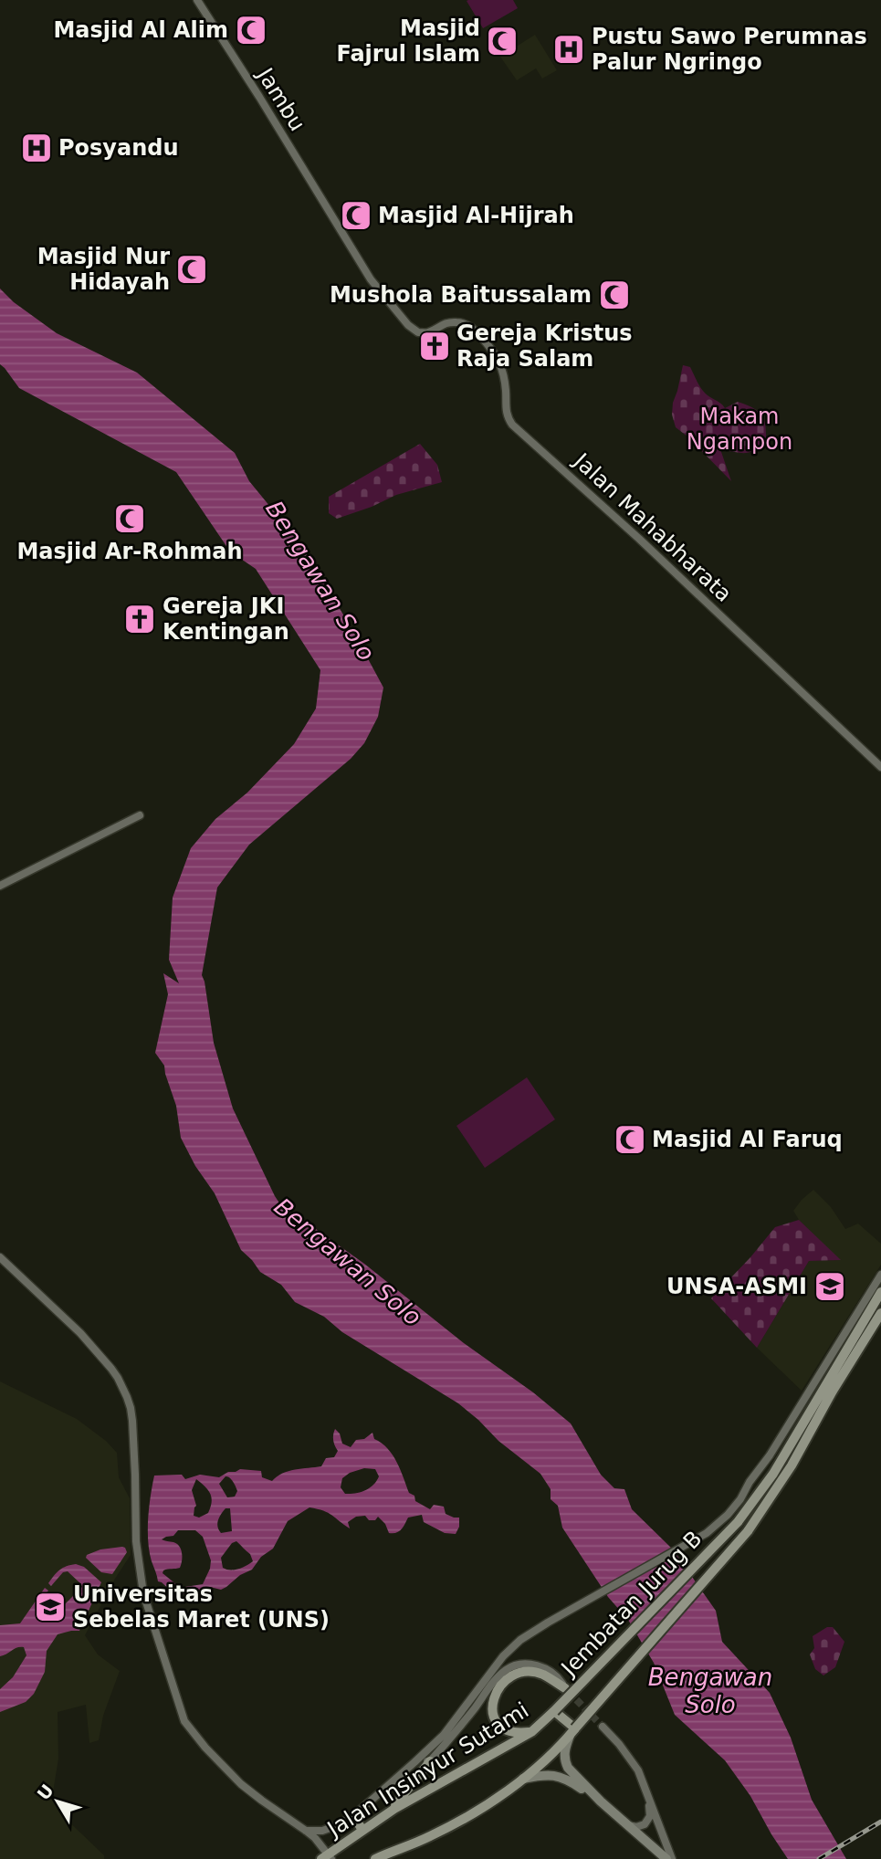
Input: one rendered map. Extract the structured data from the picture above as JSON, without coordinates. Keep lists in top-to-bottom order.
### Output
{
  "streets": {
    "highway": ["Jembatan Jurug B", "Jalan Insinyur Sutami"],
    "street": ["Jambu", "Jalan Mahabharata"]
  },
  "crossings": [
    ["Jambu", "Jalan Mahabharata"],
    ["Jembatan Jurug B", "Jalan Insinyur Sutami"]
  ],
  "water": ["Bengawan Solo"],
  "parks": ["Makam Ngampon"],
  "places": {
    "mosque": [
      "Masjid Al Alim",
      "Masjid Fajrul Islam",
      "Masjid Al-Hijrah",
      "Masjid Nur Hidayah",
      "Mushola Baitussalam",
      "Masjid Ar-Rohmah",
      "Masjid Al Faruq"
    ],
    "hospital": ["Pustu Sawo Perumnas Palur Ngringo", "Posyandu"],
    "church": ["Gereja Kristus Raja Salam", "Gereja JKI Kentingan"],
    "school or university": ["UNSA-ASMI", "Universitas Sebelas Maret (UNS)"]
  },
  "north": "top left"
}
